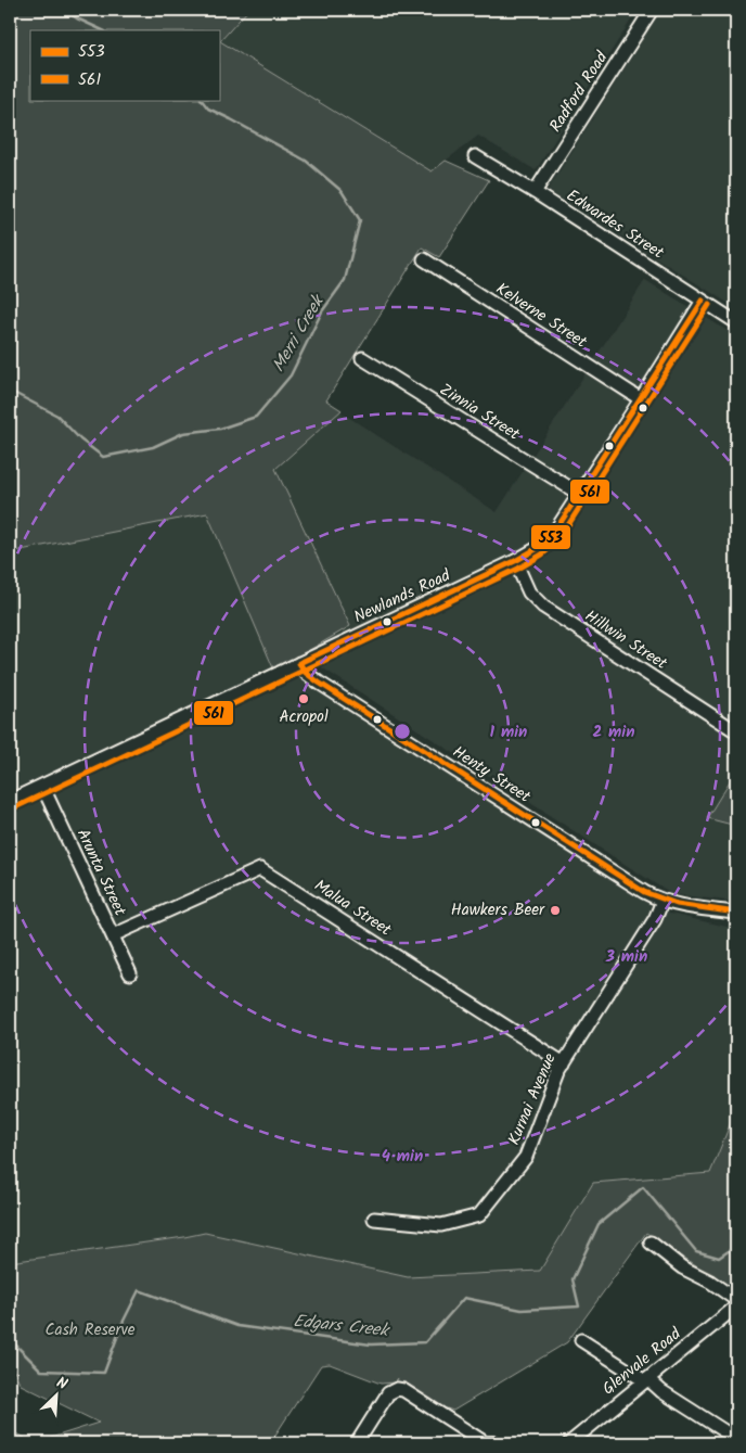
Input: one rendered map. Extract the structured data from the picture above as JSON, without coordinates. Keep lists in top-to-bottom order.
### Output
{
  "streets": {
    "street": [
      "Radford Road",
      "Edwardes Street",
      "Kelverne Street",
      "Zinnia Street",
      "Newlands Road",
      "Hillwin Street",
      "Henty Street",
      "Arunta Street",
      "Malua Street",
      "Kurnai Avenue",
      "Glenvale Road"
    ]
  },
  "crossings": [
    ["Radford Road", "Edwardes Street"],
    ["Edwardes Street", "Newlands Road"],
    ["Kelverne Street", "Newlands Road"],
    ["Zinnia Street", "Newlands Road"],
    ["Newlands Road", "Hillwin Street"],
    ["Newlands Road", "Henty Street"],
    ["Newlands Road", "Arunta Street"],
    ["Henty Street", "Kurnai Avenue"],
    ["Arunta Street", "Malua Street"],
    ["Malua Street", "Kurnai Avenue"]
  ],
  "water": ["Merri Creek", "Edgars Creek"],
  "parks": ["Cash Reserve"],
  "places": ["Acropol", "Hawkers Beer"],
  "lines": ["transit line 553", "transit line 561"],
  "legend": ["553", "561"],
  "north": "top right",
  "rings": [
    "1 min",
    "2 min",
    "3 min",
    "4 min"
  ]
}
